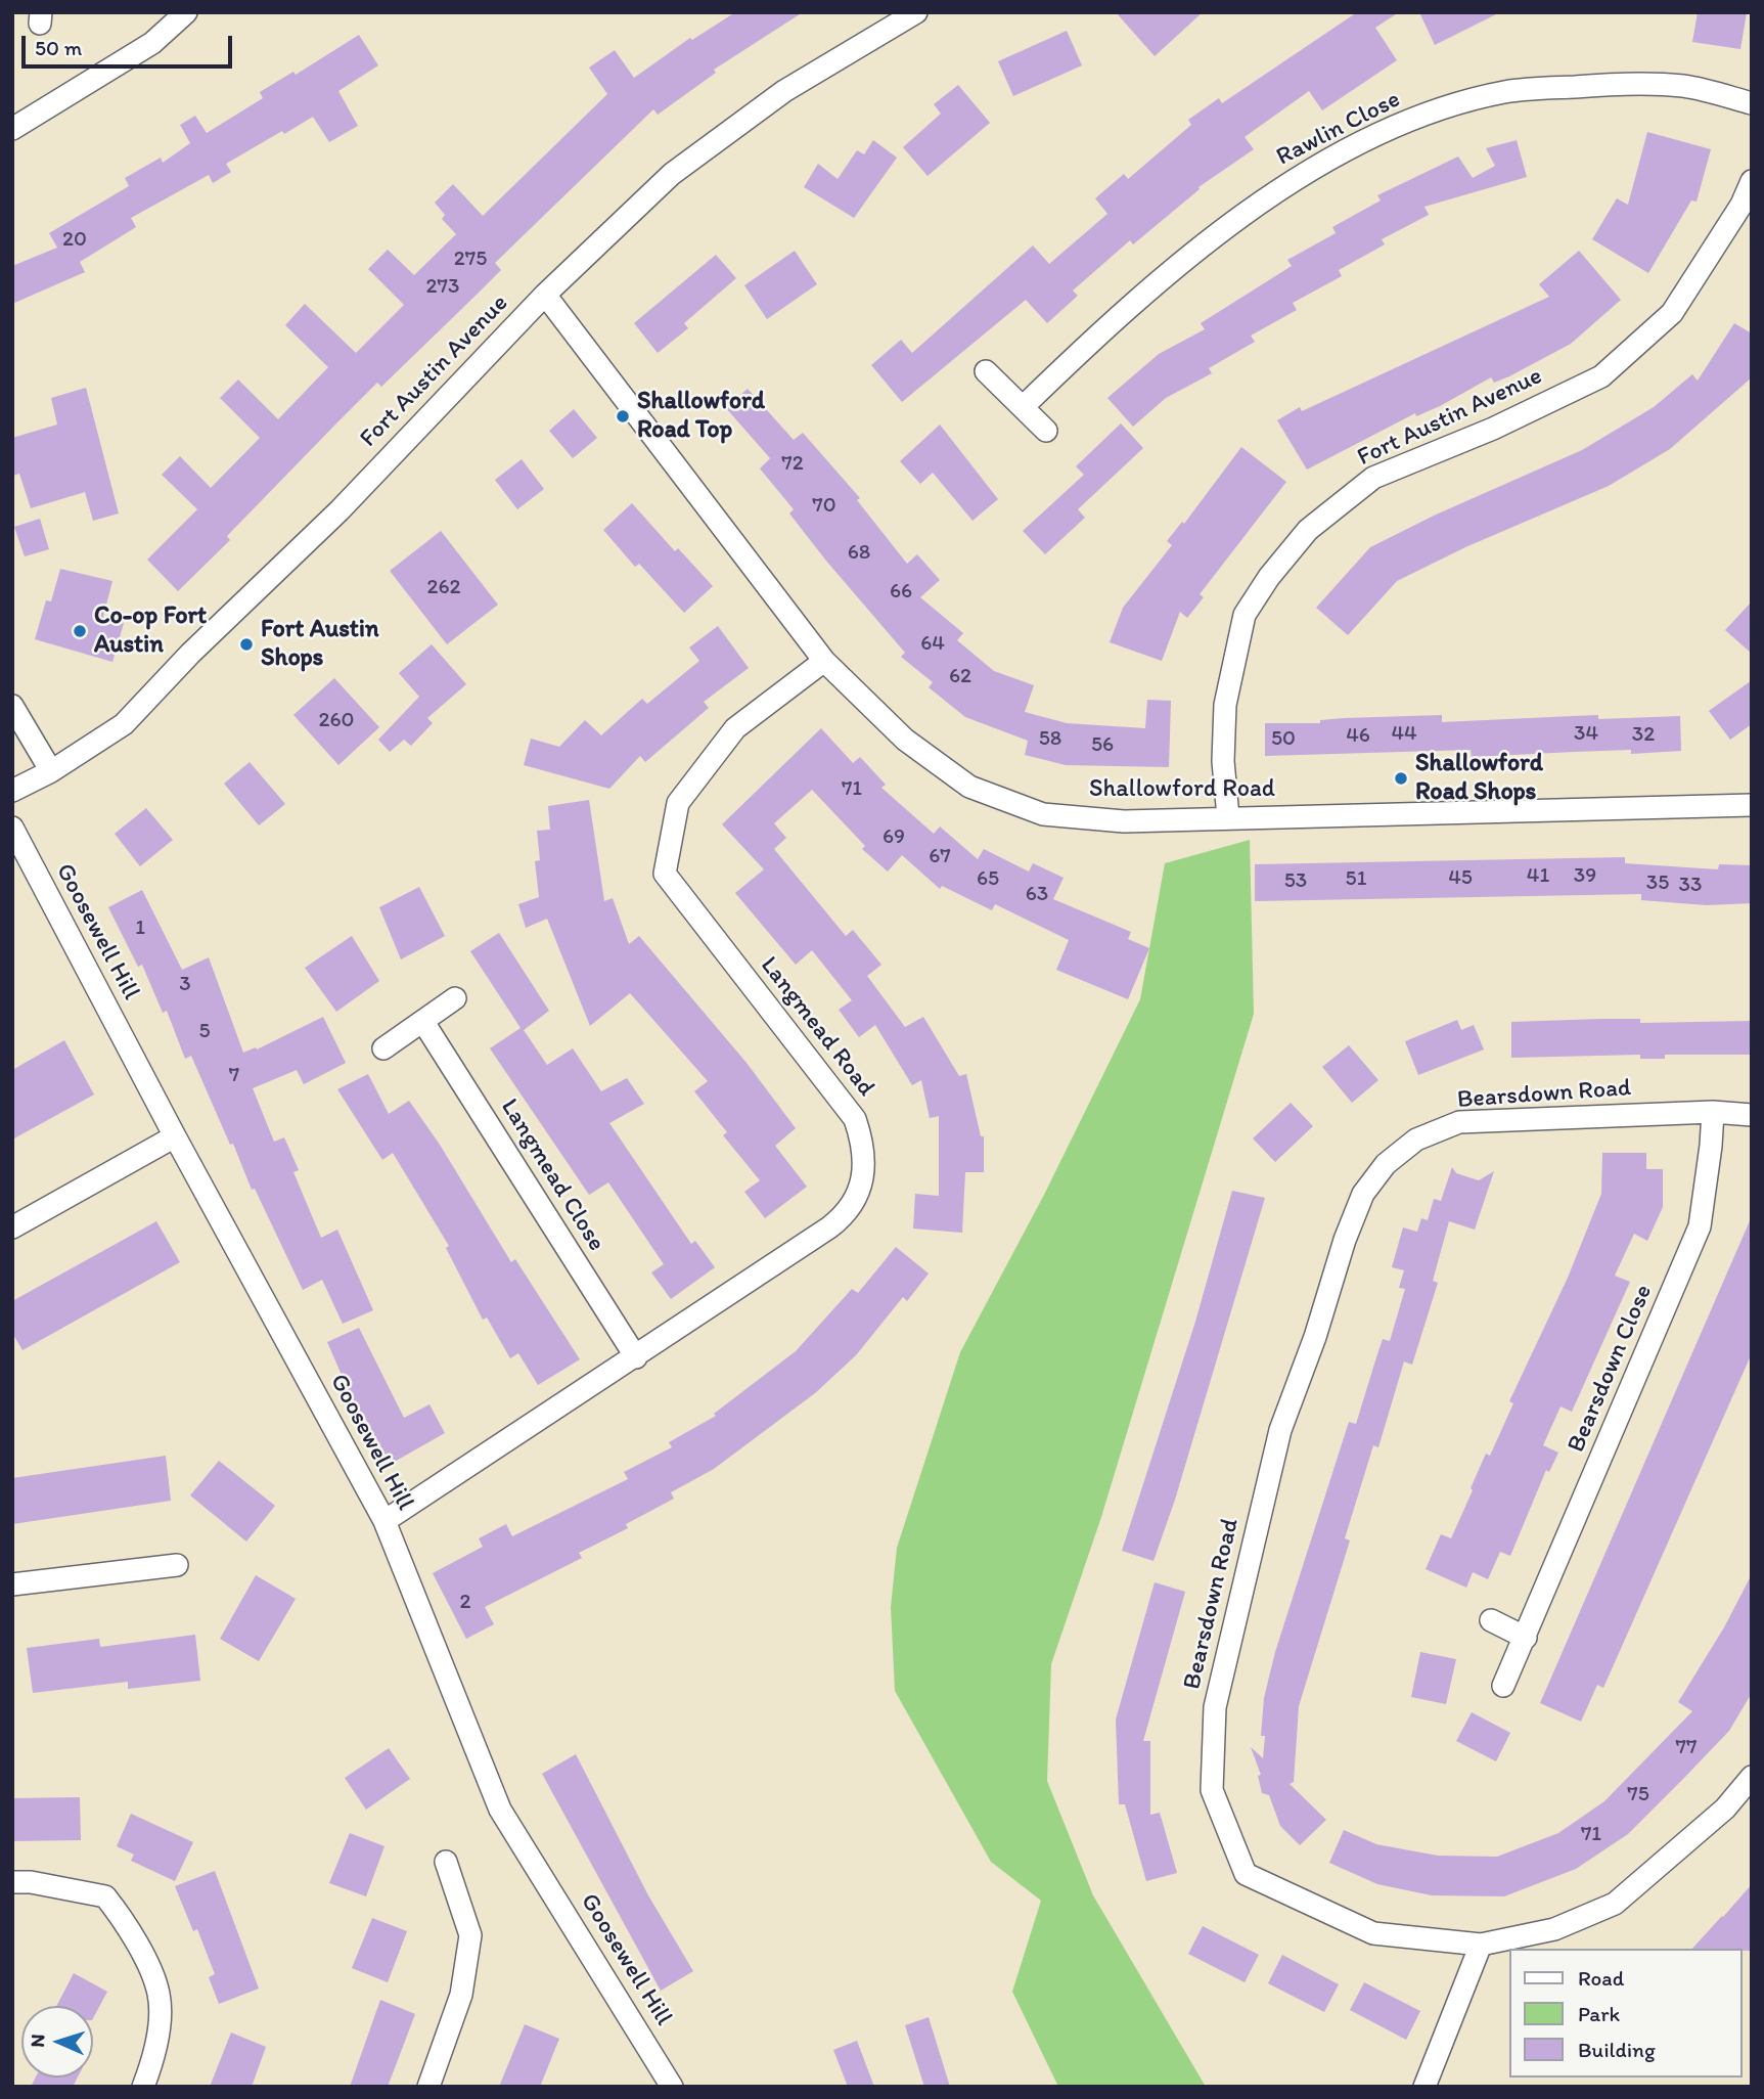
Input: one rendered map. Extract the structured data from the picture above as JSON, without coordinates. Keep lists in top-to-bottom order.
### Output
{
  "streets": {
    "street": [
      "Rawlin Close",
      "Fort Austin Avenue",
      "Shallowford Road",
      "Goosewell Hill",
      "Langmead Road",
      "Bearsdown Road",
      "Langmead Close",
      "Bearsdown Close"
    ]
  },
  "crossings": [
    ["Fort Austin Avenue", "Shallowford Road"],
    ["Shallowford Road", "Langmead Road"],
    ["Goosewell Hill", "Langmead Road"],
    ["Langmead Road", "Langmead Close"],
    ["Bearsdown Road", "Bearsdown Close"]
  ],
  "places": [
    "Shallowford Road Top",
    "Co-op Fort Austin",
    "Fort Austin Shops",
    "Shallowford Road Shops"
  ],
  "house_numbers": [
    "20",
    "275",
    "273",
    "72",
    "70",
    "68",
    "262",
    "66",
    "64",
    "62",
    "260",
    "44",
    "34",
    "32",
    "46",
    "58",
    "50",
    "56",
    "71",
    "69",
    "67",
    "41",
    "39",
    "45",
    "65",
    "51",
    "53",
    "35",
    "33",
    "63",
    "1",
    "3",
    "5",
    "7",
    "2",
    "77",
    "75",
    "71"
  ],
  "legend": ["Road", "Park", "Building"],
  "scale_bar": "50 m",
  "north": "left"
}
